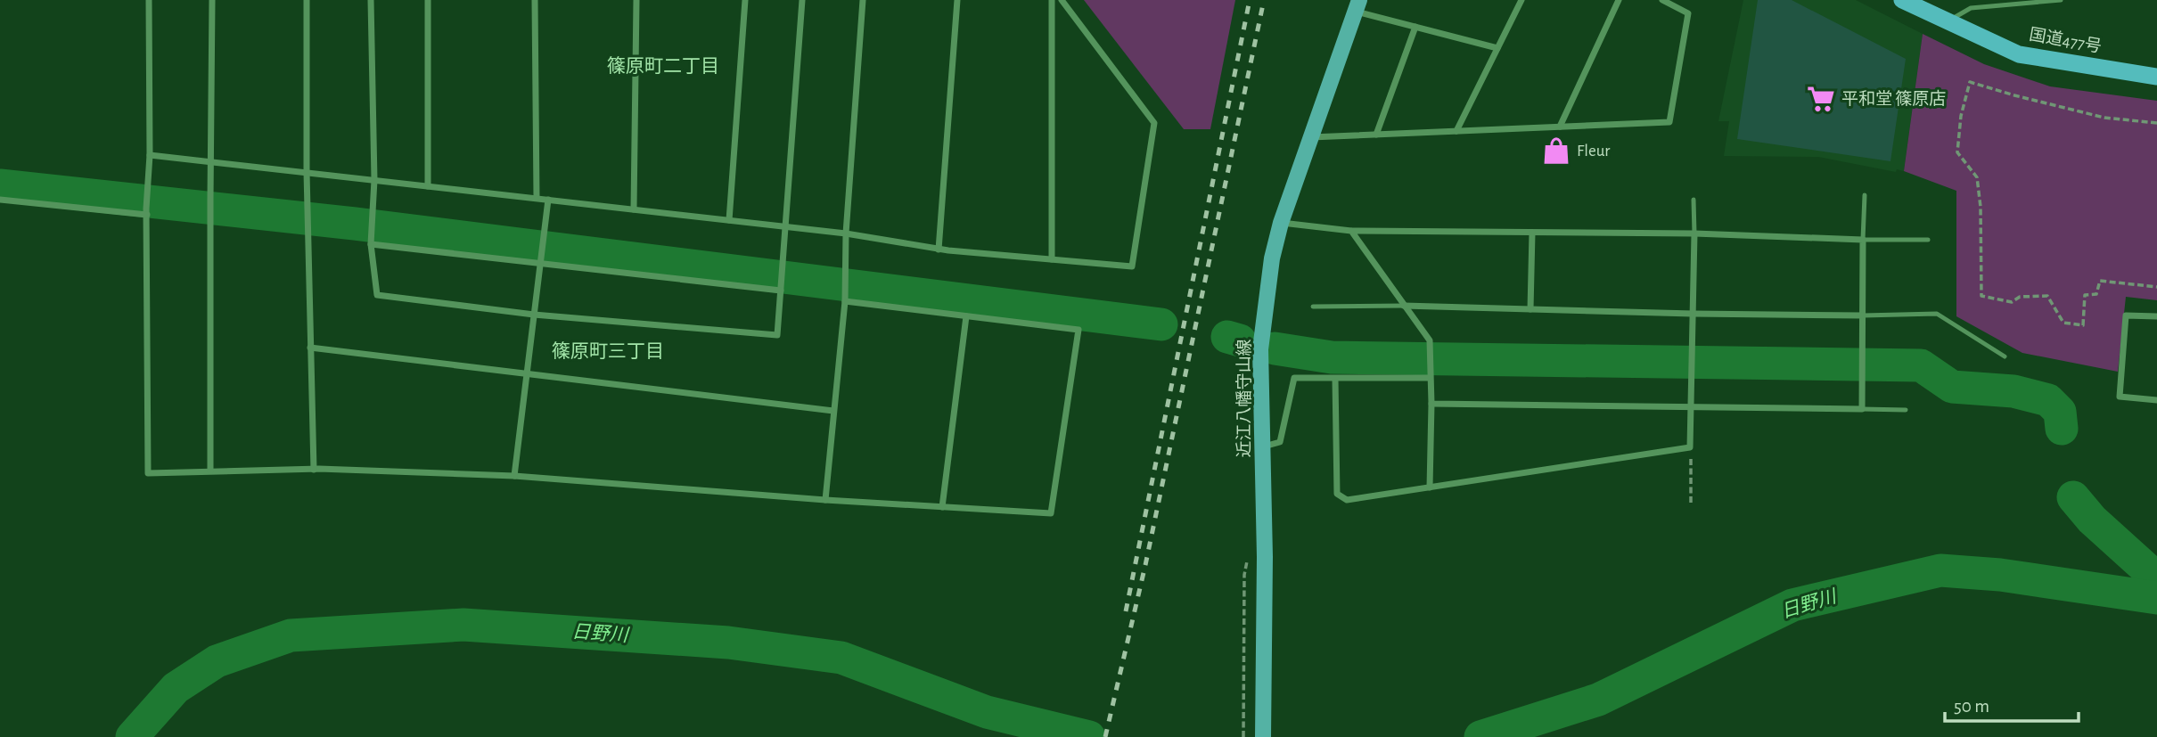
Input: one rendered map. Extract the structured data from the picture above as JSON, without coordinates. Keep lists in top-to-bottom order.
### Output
{
  "streets": {
    "highway": ["国道477号"],
    "main road": ["近江八幡守山線"]
  },
  "districts": ["篠原町二丁目", "篠原町三丁目"],
  "water": ["日野川"],
  "places": {
    "supermarket": ["平和堂 篠原店"],
    "shop": ["Fleur"]
  },
  "scale_bar": "50 m"
}
